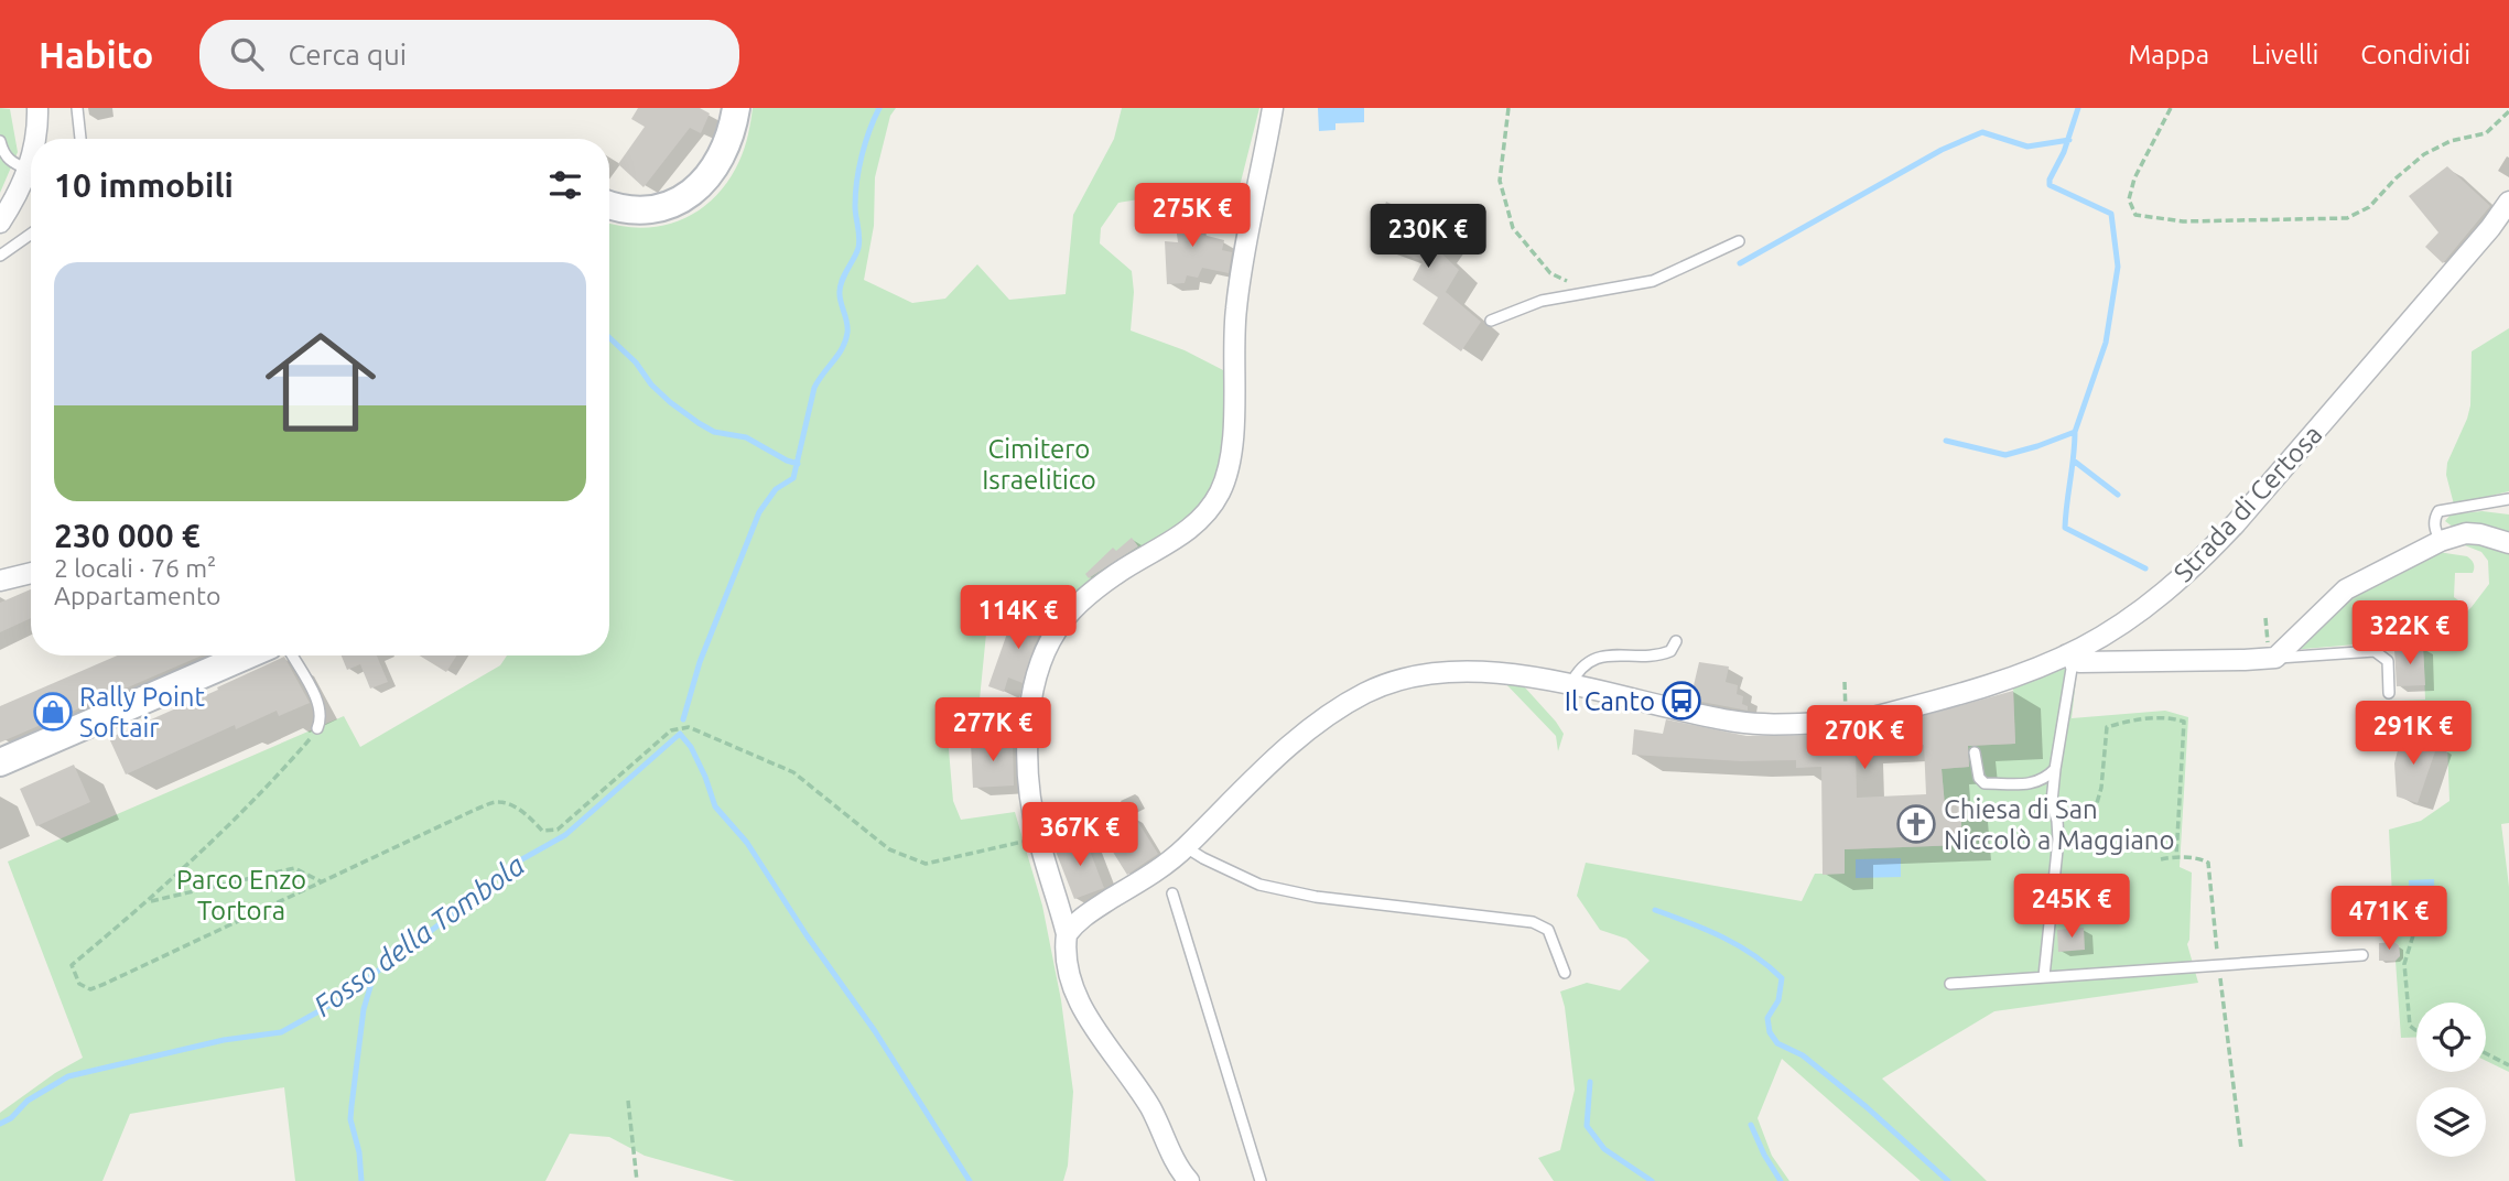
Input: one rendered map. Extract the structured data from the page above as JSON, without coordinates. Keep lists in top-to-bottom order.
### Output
{
  "streets": {
    "street": ["Strada di Certosa"]
  },
  "water": ["Fosso della Tombola"],
  "parks": ["Cimitero Israelitico", "Parco Enzo Tortora"],
  "places": {
    "bus stop": ["Il Canto"],
    "shop": ["Rally Point Softair"],
    "church": ["Chiesa di San Niccolò a Maggiano"]
  },
  "page": {
    "header": "Habito",
    "search": "Cerca qui",
    "nav": ["Mappa", "Livelli", "Condividi"],
    "heading": "10 immobili",
    "price": [
      "275K €",
      "230K €",
      "114K €",
      "322K €",
      "277K €",
      "291K €",
      "270K €",
      "367K €",
      "245K €",
      "471K €"
    ],
    "list": [
      {
        "name": "230 000 €",
        "note": "2 locali · 76 m² · Appartamento"
      }
    ]
  }
}
